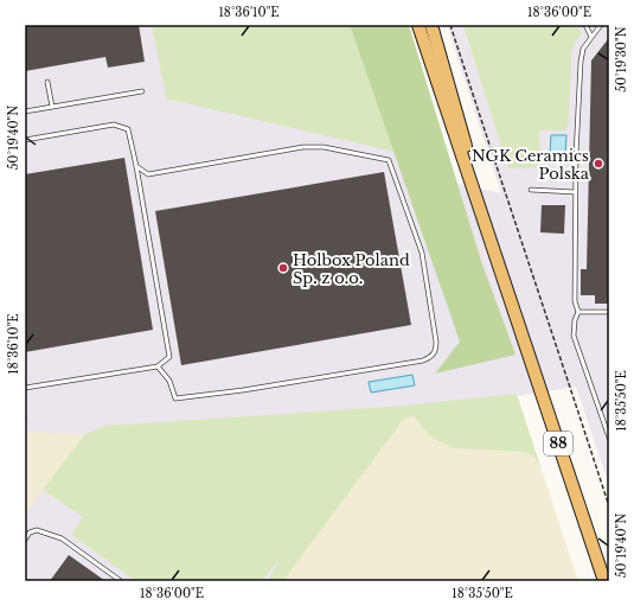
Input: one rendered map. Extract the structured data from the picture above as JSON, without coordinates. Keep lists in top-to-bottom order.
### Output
{
  "streets": {
    "main road": ["88"]
  },
  "places": ["NGK Ceramics Polska", "Holbox Poland Sp. z o.o."],
  "coordinates": [
    "18°36'10\"E",
    "18°36'00\"E",
    "50°19'30\"N",
    "50°19'40\"N",
    "18°35'50\"E"
  ]
}
